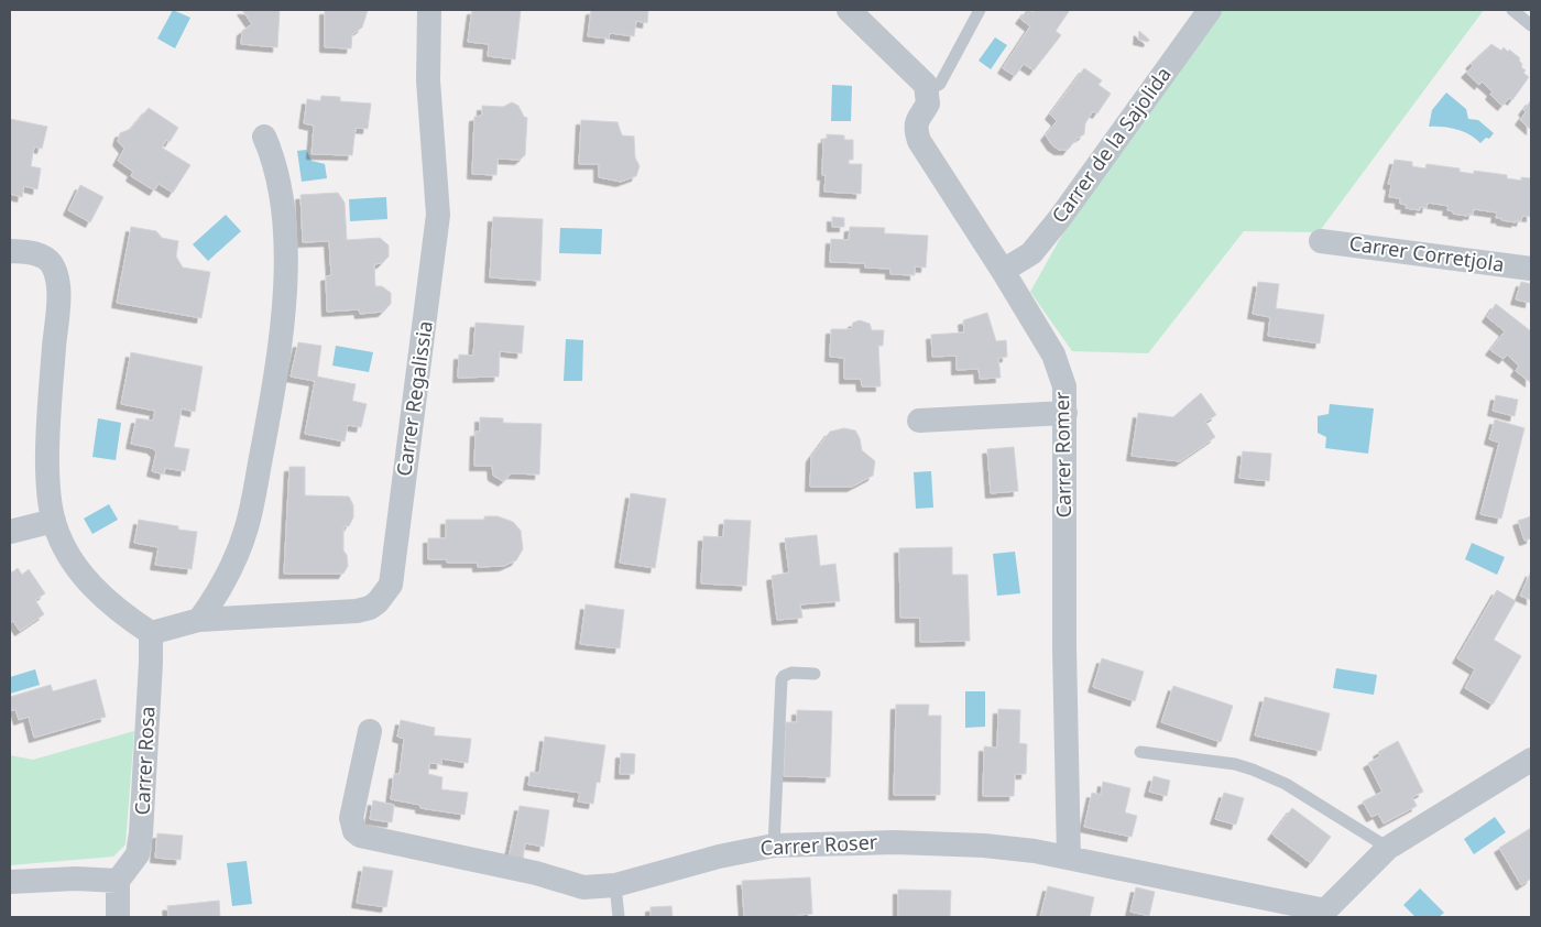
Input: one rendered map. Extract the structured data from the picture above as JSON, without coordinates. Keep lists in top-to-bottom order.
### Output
{
  "streets": {
    "street": [
      "Carrer de la Sajolida",
      "Carrer Corretjola",
      "Carrer Regalissia",
      "Carrer Romer",
      "Carrer Rosa",
      "Carrer Roser"
    ]
  },
  "crossings": [
    ["Carrer de la Sajolida", "Carrer Romer"],
    ["Carrer Regalissia", "Carrer Rosa"],
    ["Carrer Romer", "Carrer Roser"]
  ]
}
